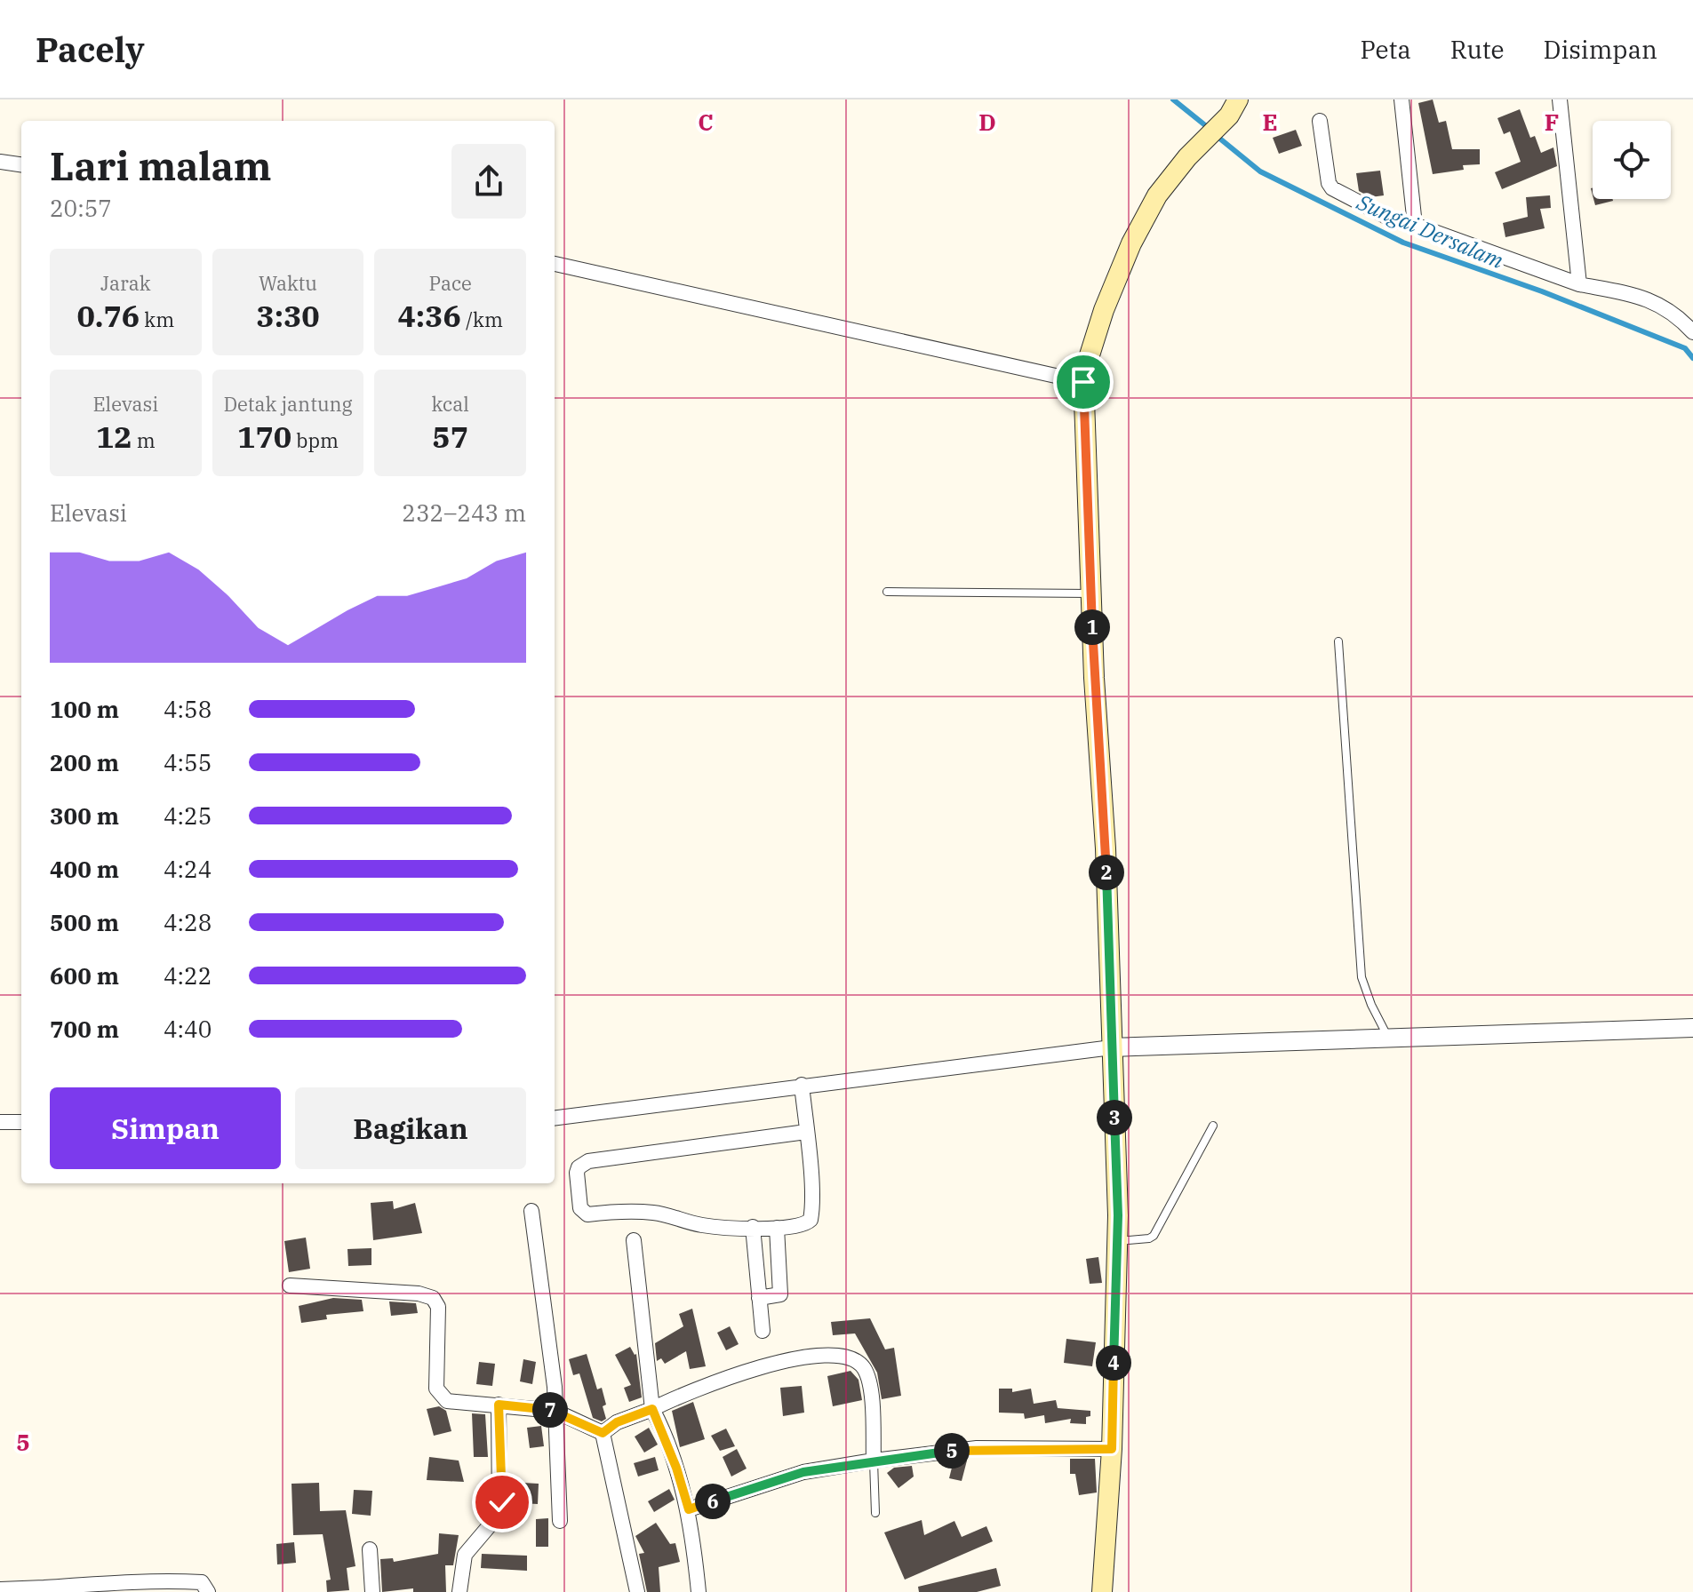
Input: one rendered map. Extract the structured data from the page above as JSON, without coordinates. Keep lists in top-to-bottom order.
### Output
{
  "water": ["Sungai Dersalam"],
  "page": {
    "header": "Pacely",
    "nav": ["Peta", "Rute", "Disimpan"],
    "heading": ["Lari malam", "20:57"],
    "stats": [
      ["Jarak", "0.76 km"],
      ["Waktu", "3:30"],
      ["Pace", "4:36 /km"],
      ["Elevasi", "12 m"],
      ["Detak jantung", "170 bpm"],
      ["kcal", "57"]
    ],
    "chart": ["Elevasi", "232–243 m"],
    "pins": [
      "1",
      "2",
      "3",
      "4",
      "7",
      "5",
      "6"
    ],
    "list": [
      {
        "name": "100 m",
        "note": "4:58"
      },
      {
        "name": "200 m",
        "note": "4:55"
      },
      {
        "name": "300 m",
        "note": "4:25"
      },
      {
        "name": "400 m",
        "note": "4:24"
      },
      {
        "name": "500 m",
        "note": "4:28"
      },
      {
        "name": "600 m",
        "note": "4:22"
      },
      {
        "name": "700 m",
        "note": "4:40"
      }
    ],
    "buttons": ["Simpan", "Bagikan"]
  },
  "grid": {
    "columns": [
      "C",
      "D",
      "E",
      "F"
    ],
    "rows": ["5"]
  }
}
